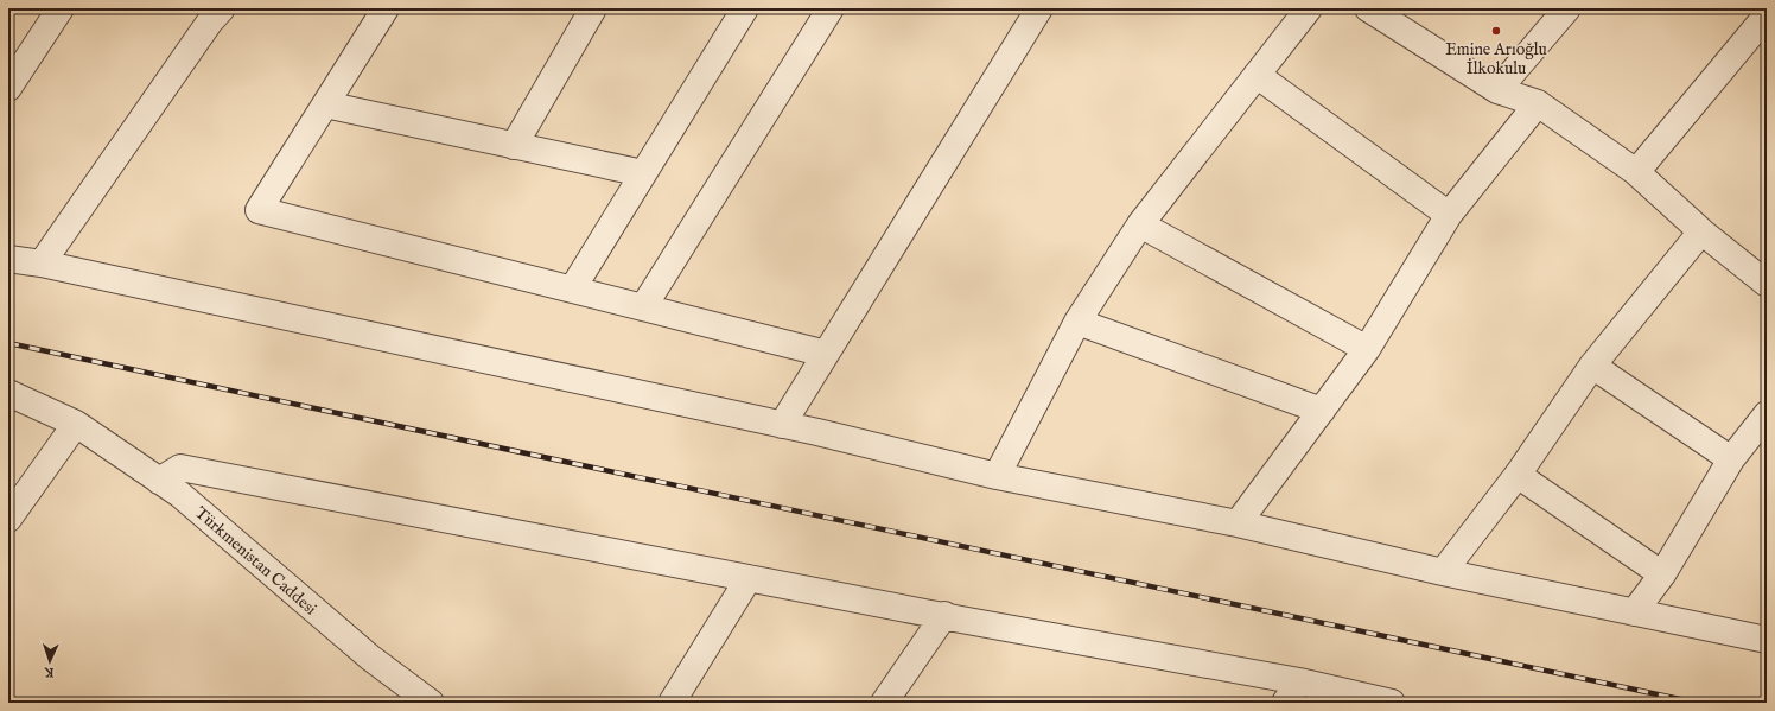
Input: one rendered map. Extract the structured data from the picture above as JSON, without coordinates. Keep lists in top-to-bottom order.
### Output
{
  "streets": {
    "street": ["Türkmenistan Caddesi"]
  },
  "places": ["Emine Arıoğlu İlkokulu"],
  "north": "bottom"
}
